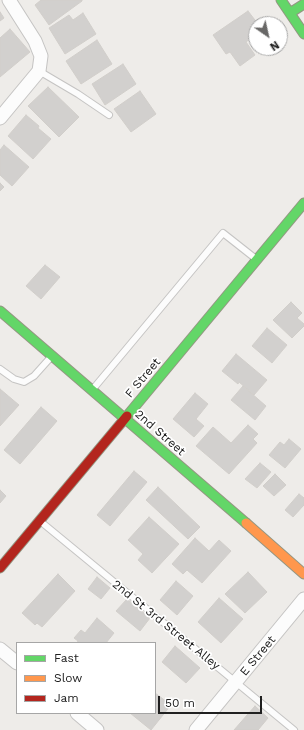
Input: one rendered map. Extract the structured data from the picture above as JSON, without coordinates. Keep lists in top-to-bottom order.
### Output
{
  "streets": {
    "main road": ["F Street", "2nd Street"],
    "street": ["E Street"],
    "lane": ["2nd St 3rd Street Alley"]
  },
  "crossings": [
    ["F Street", "2nd Street"],
    ["F Street", "2nd St 3rd Street Alley"],
    ["2nd St 3rd Street Alley", "E Street"]
  ],
  "legend": ["Fast", "Slow", "Jam"],
  "scale_bar": "50 m",
  "north": "bottom right"
}
